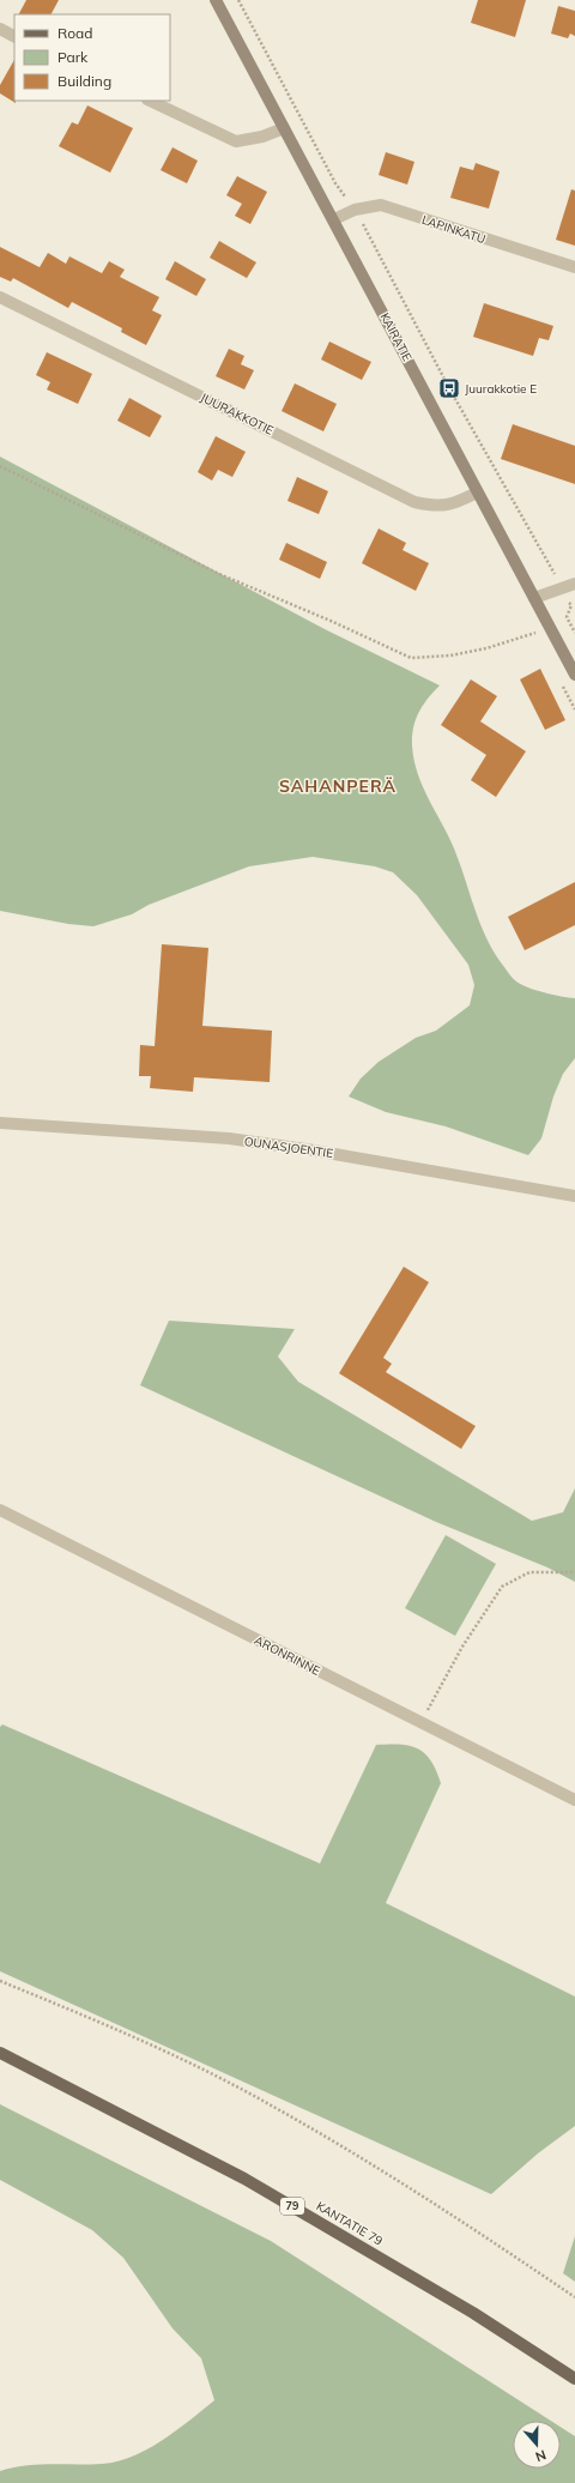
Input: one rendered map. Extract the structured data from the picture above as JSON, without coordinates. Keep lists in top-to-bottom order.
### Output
{
  "streets": {
    "main road": ["KAIRATIE", "79", "KANTATIE 79"],
    "street": [
      "LAPINKATU",
      "JUURAKKOTIE",
      "OUNASJOENTIE",
      "ARONRINNE"
    ]
  },
  "crossings": [
    ["LAPINKATU", "KAIRATIE"],
    ["KAIRATIE", "JUURAKKOTIE"]
  ],
  "districts": ["SAHANPERÄ"],
  "places": {
    "bus stop": ["Juurakkotie E"]
  },
  "legend": ["Road", "Park", "Building"],
  "north": "bottom"
}
